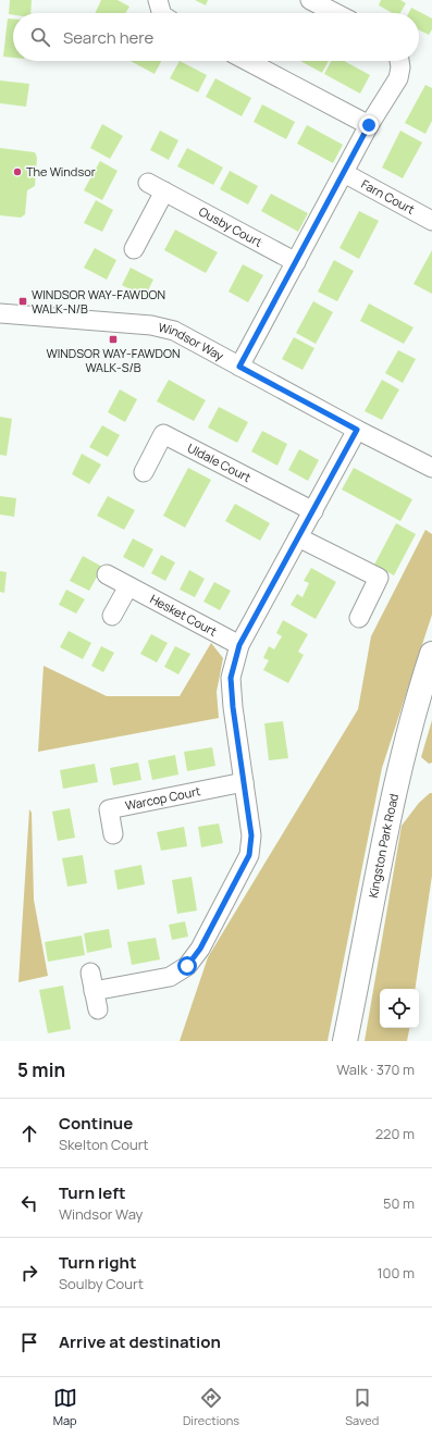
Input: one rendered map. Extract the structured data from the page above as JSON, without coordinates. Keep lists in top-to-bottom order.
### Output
{
  "streets": {
    "street": [
      "Farn Court",
      "Ousby Court",
      "Windsor Way",
      "Uldale Court",
      "Hesket Court",
      "Warcop Court",
      "Kingston Park Road"
    ]
  },
  "places": {
    "other": ["The Windsor"],
    "transit": ["WINDSOR WAY-FAWDON WALK-N/B", "WINDSOR WAY-FAWDON WALK-S/B"]
  },
  "page": {
    "search": "Search here",
    "heading": ["5 min", "Walk · 370 m"],
    "list": [
      ["Continue", "Skelton Court", "220 m"],
      ["Turn left", "Windsor Way", "50 m"],
      ["Turn right", "Soulby Court", "100 m"],
      "Arrive at destination"
    ],
    "nav": ["Map", "Directions", "Saved"]
  }
}
